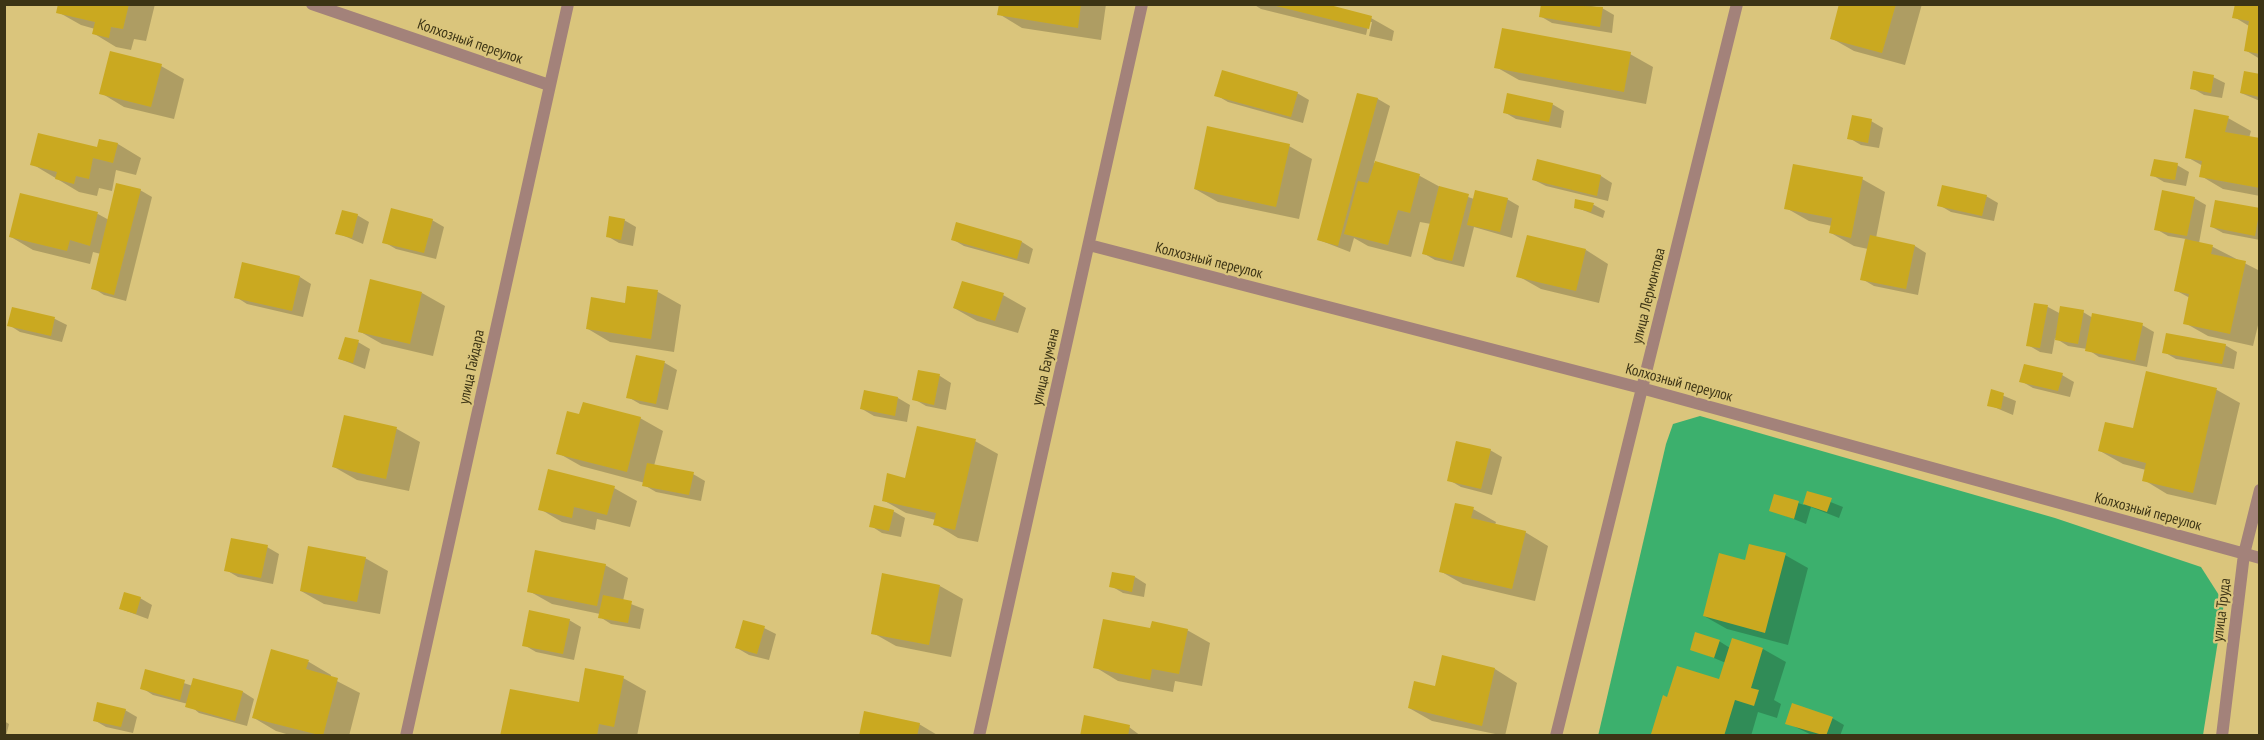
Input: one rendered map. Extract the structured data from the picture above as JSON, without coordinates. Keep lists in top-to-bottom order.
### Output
{
  "streets": {
    "street": [
      "Колхозный переулок",
      "улица Лермонтова",
      "улица Гайдара",
      "улица Баумана",
      "улица Труда"
    ]
  },
  "crossings": [
    ["Колхозный переулок", "улица Лермонтова"],
    ["Колхозный переулок", "улица Гайдара"],
    ["Колхозный переулок", "улица Баумана"],
    ["Колхозный переулок", "улица Труда"]
  ]
}
